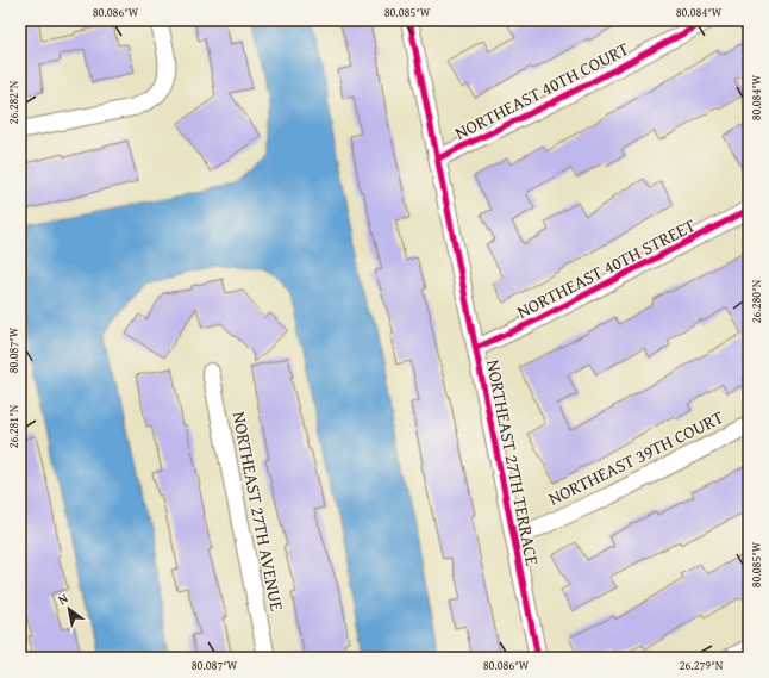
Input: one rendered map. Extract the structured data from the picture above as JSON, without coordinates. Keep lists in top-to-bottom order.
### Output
{
  "streets": {
    "street": [
      "NORTHEAST 40TH COURT",
      "NORTHEAST 40TH STREET",
      "NORTHEAST 39TH COURT",
      "NORTHEAST 27TH TERRACE",
      "NORTHEAST 27TH AVENUE"
    ]
  },
  "crossings": [
    ["NORTHEAST 40TH COURT", "NORTHEAST 27TH TERRACE"],
    ["NORTHEAST 40TH STREET", "NORTHEAST 27TH TERRACE"],
    ["NORTHEAST 39TH COURT", "NORTHEAST 27TH TERRACE"]
  ],
  "north": "top left",
  "coordinates": [
    "80.086°W",
    "80.085°W",
    "80.084°W",
    "26.282°N",
    "26.280°N",
    "80.087°W",
    "26.281°N",
    "26.279°N"
  ]
}
